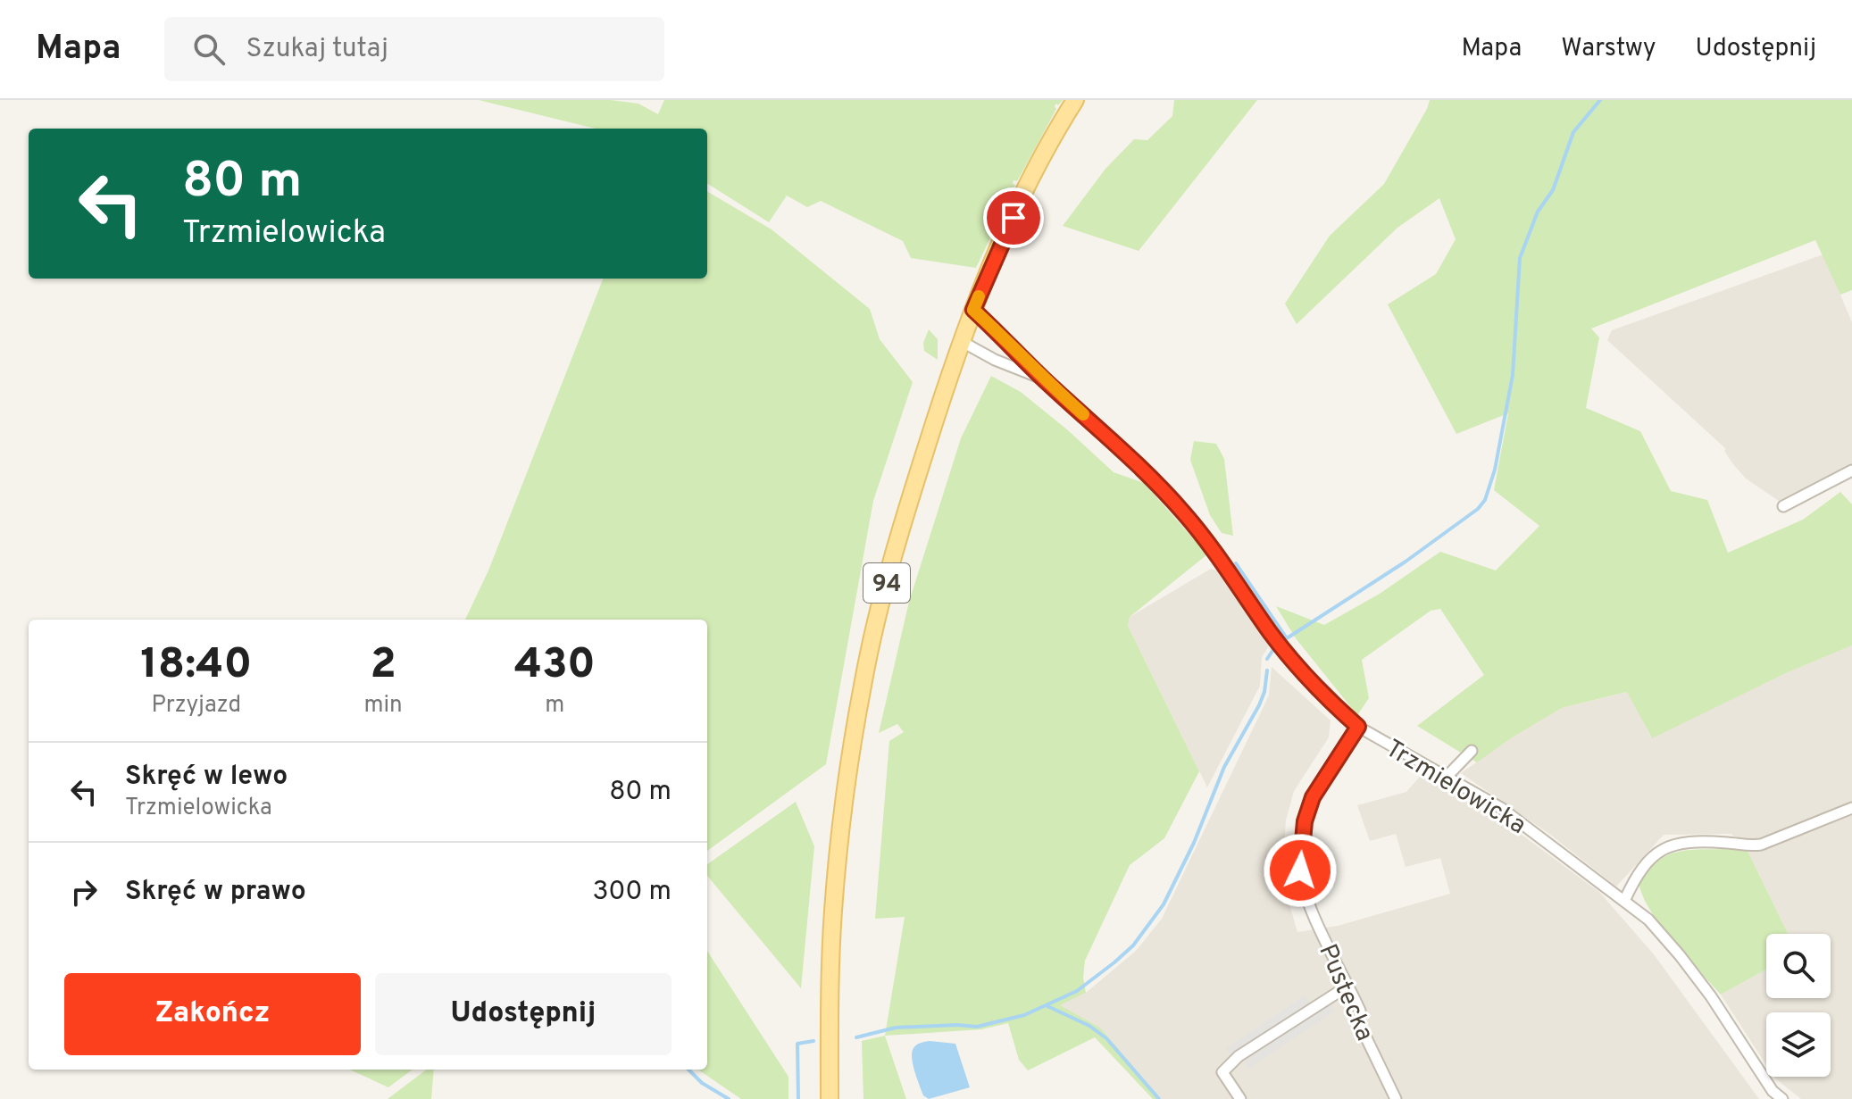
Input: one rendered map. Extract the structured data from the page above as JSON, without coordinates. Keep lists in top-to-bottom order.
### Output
{
  "streets": {
    "main road": ["94"],
    "street": ["Trzmielowicka", "Pustecka"]
  },
  "crossings": [
    ["94", "Trzmielowicka"],
    ["Trzmielowicka", "Pustecka"]
  ],
  "page": {
    "header": "Mapa",
    "search": "Szukaj tutaj",
    "nav": ["Mapa", "Warstwy", "Udostępnij"],
    "turn": ["80 m", "Trzmielowicka"],
    "eta": [
      "18:40",
      "Przyjazd",
      "2",
      "min",
      "430",
      "m"
    ],
    "list": [
      {
        "name": "Skręć w lewo",
        "note": "Trzmielowicka",
        "value": "80 m"
      },
      {
        "name": "Skręć w prawo",
        "value": "300 m"
      }
    ],
    "buttons": ["Zakończ", "Udostępnij"]
  }
}
